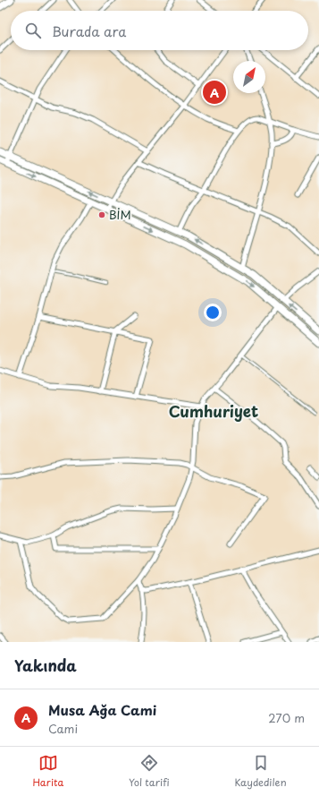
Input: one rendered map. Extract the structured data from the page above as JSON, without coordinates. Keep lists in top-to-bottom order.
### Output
{
  "districts": ["Cumhuriyet"],
  "places": ["BİM"],
  "north": "top right",
  "page": {
    "search": "Burada ara",
    "pins": "A",
    "heading": "Yakında",
    "list": [
      {
        "mark": "A",
        "name": "Musa Ağa Cami",
        "note": "Cami",
        "value": "270 m"
      }
    ],
    "nav": ["Harita", "Yol tarifi", "Kaydedilen"]
  }
}
